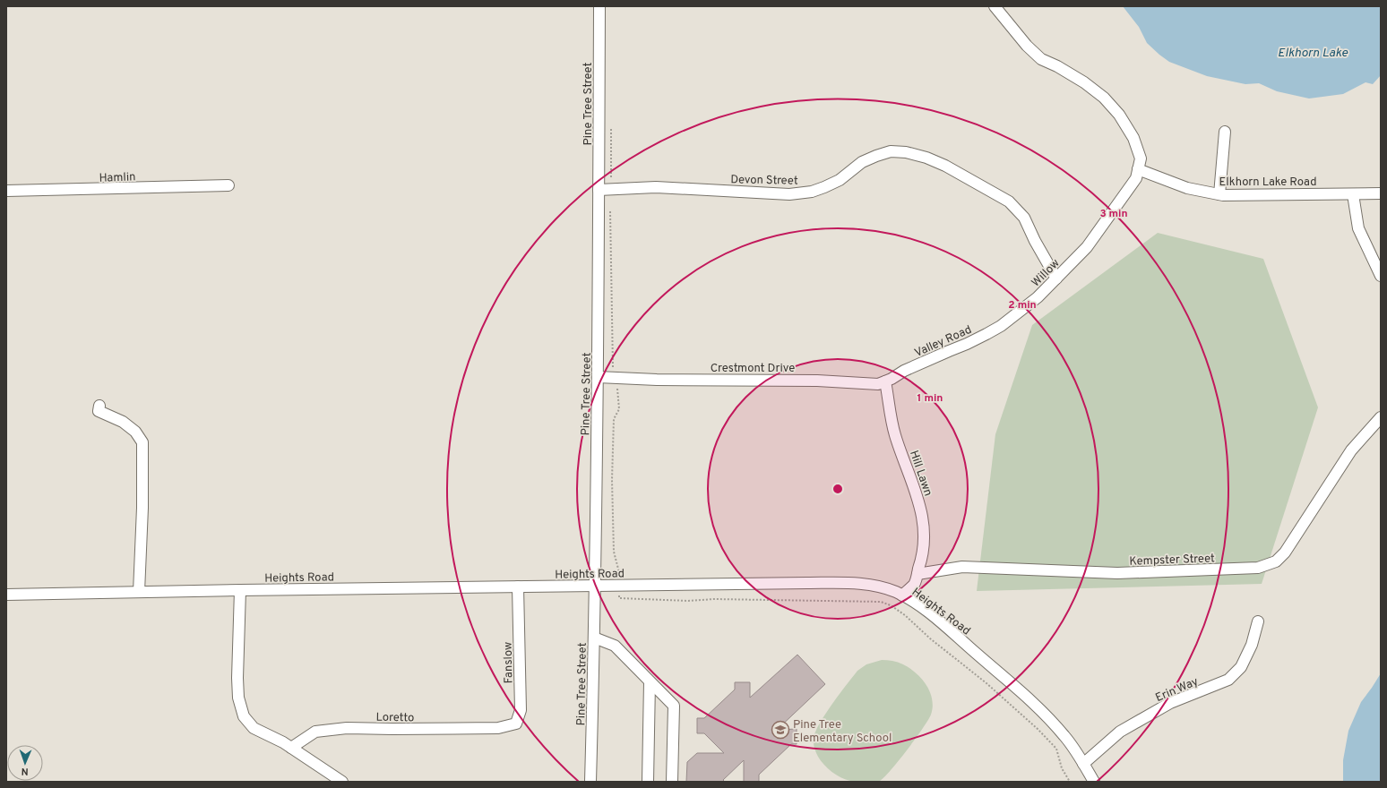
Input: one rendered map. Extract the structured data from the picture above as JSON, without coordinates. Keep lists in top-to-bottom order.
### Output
{
  "streets": {
    "street": [
      "Pine Tree Street",
      "Hamlin",
      "Devon Street",
      "Elkhorn Lake Road",
      "Willow",
      "Valley Road",
      "Crestmont Drive",
      "Hill Lawn",
      "Kempster Street",
      "Heights Road",
      "Fanslow",
      "Erin Way",
      "Loretto"
    ]
  },
  "crossings": [
    ["Pine Tree Street", "Devon Street"],
    ["Pine Tree Street", "Crestmont Drive"],
    ["Pine Tree Street", "Heights Road"],
    ["Devon Street", "Willow"],
    ["Elkhorn Lake Road", "Willow"],
    ["Willow", "Valley Road"],
    ["Valley Road", "Crestmont Drive"],
    ["Crestmont Drive", "Hill Lawn"],
    ["Hill Lawn", "Kempster Street"],
    ["Heights Road", "Fanslow"],
    ["Heights Road", "Erin Way"],
    ["Fanslow", "Loretto"]
  ],
  "water": ["Elkhorn Lake"],
  "places": {
    "school or university": ["Pine Tree Elementary School"]
  },
  "north": "bottom",
  "rings": ["3 min", "2 min", "1 min"]
}
